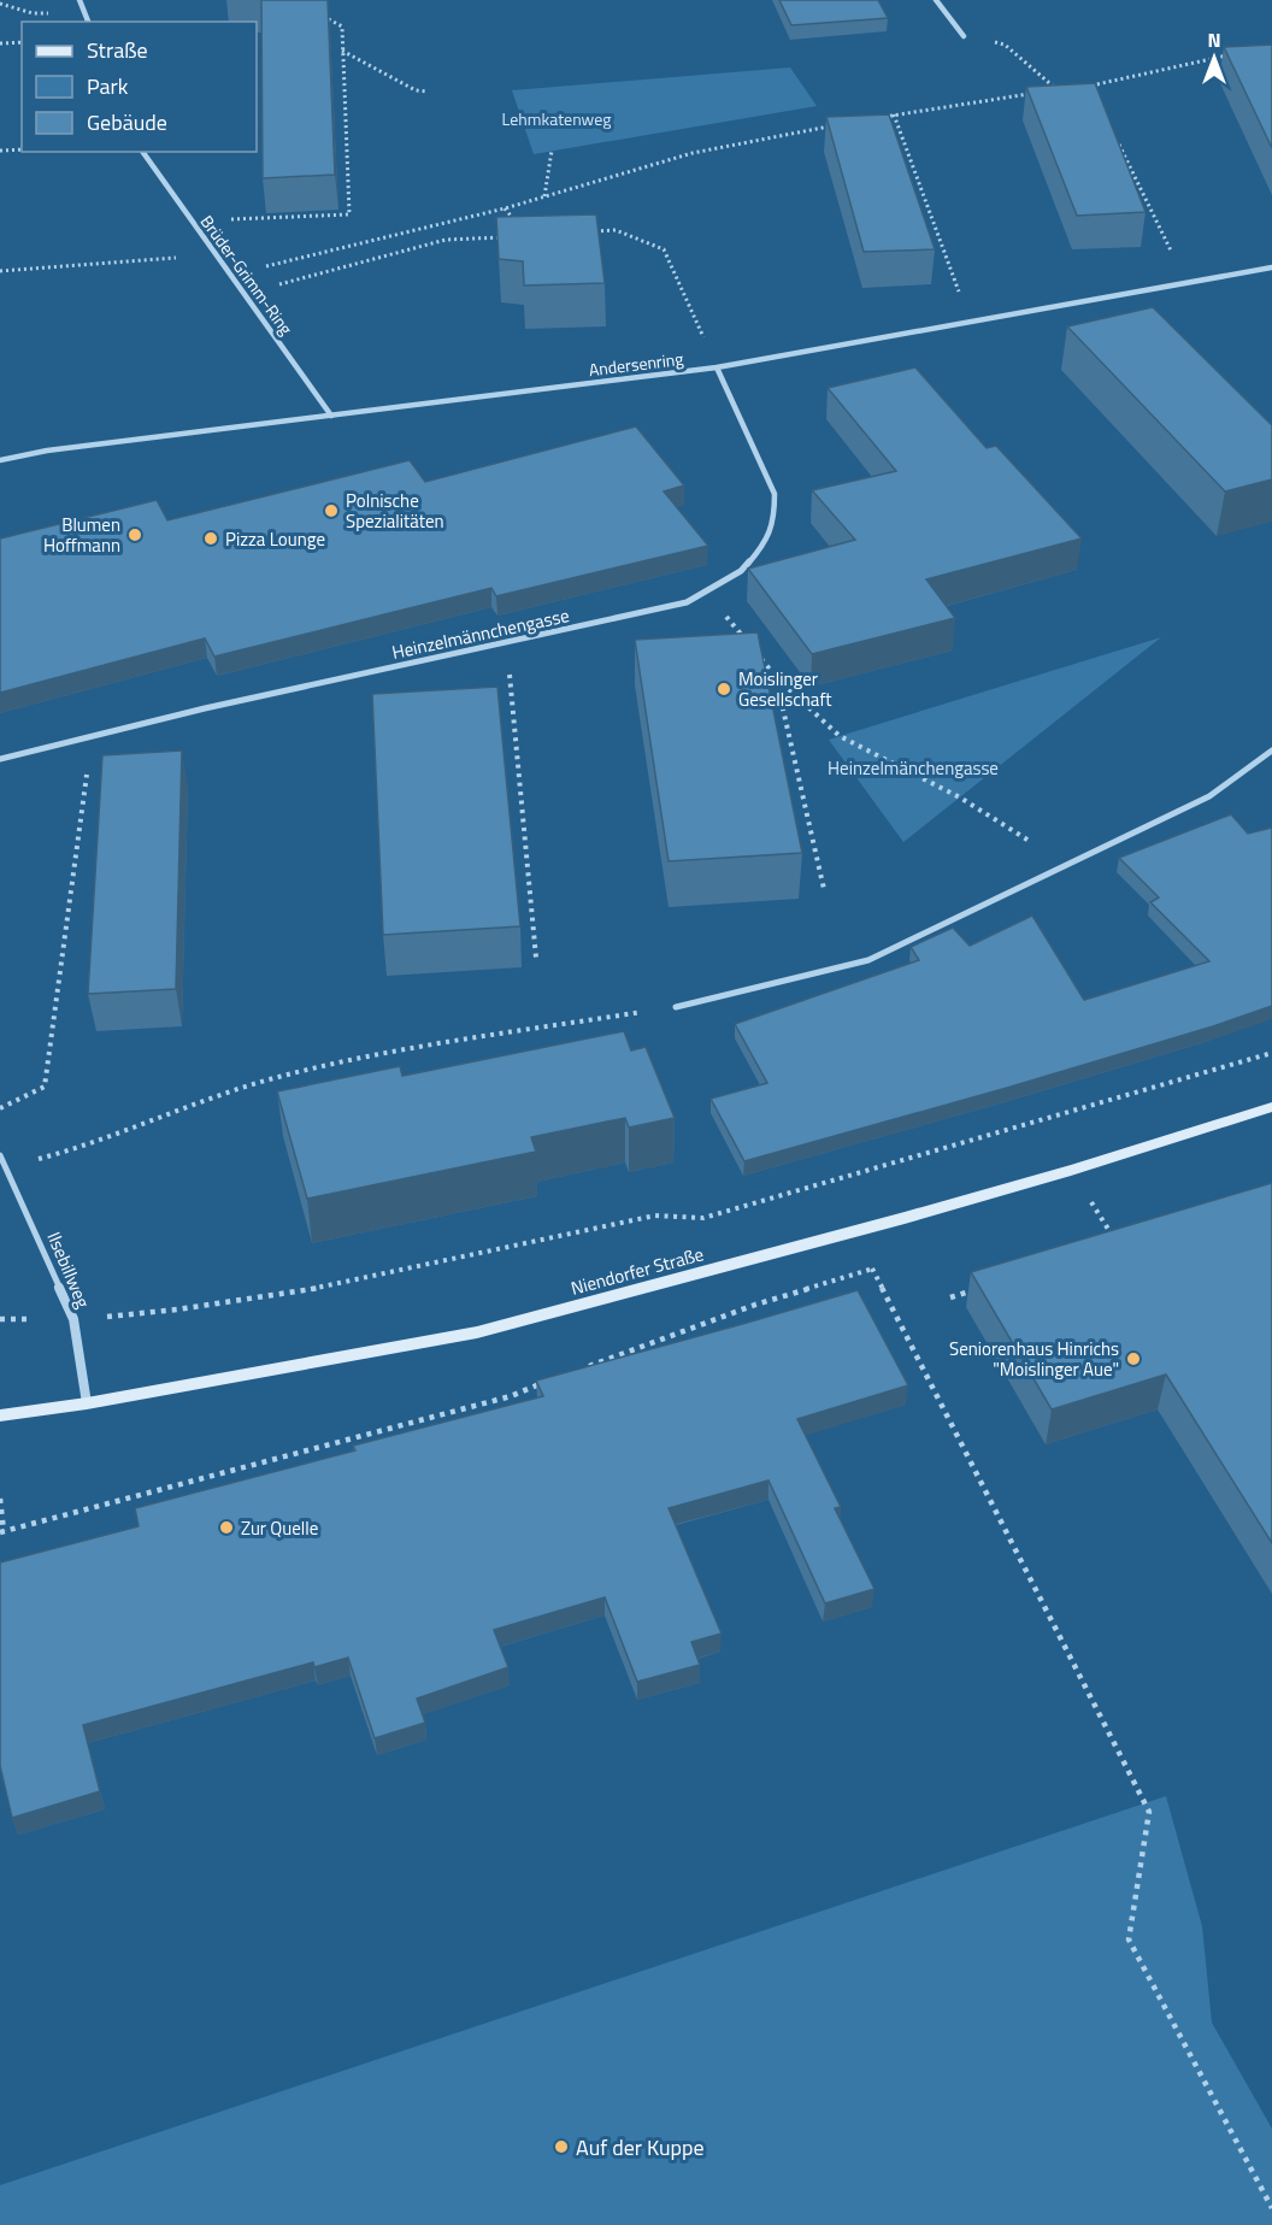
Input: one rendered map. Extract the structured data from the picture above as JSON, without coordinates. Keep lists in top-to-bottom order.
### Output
{
  "streets": {
    "main road": ["Niendorfer Straße"],
    "street": [
      "Brüder-Grimm-Ring",
      "Andersenring",
      "Heinzelmännchengasse",
      "Ilsebillweg"
    ]
  },
  "crossings": [
    ["Brüder-Grimm-Ring", "Andersenring"],
    ["Andersenring", "Heinzelmännchengasse"],
    ["Ilsebillweg", "Niendorfer Straße"]
  ],
  "parks": ["Lehmkatenweg", "Heinzelmänchengasse"],
  "places": [
    "Polnische Spezialitäten",
    "Blumen Hoffmann",
    "Pizza Lounge",
    "Moislinger Gesellschaft",
    "Seniorenhaus Hinrichs \"Moislinger Aue\"",
    "Zur Quelle",
    "Auf der Kuppe"
  ],
  "legend": ["Straße", "Park", "Gebäude"],
  "north": "top"
}
